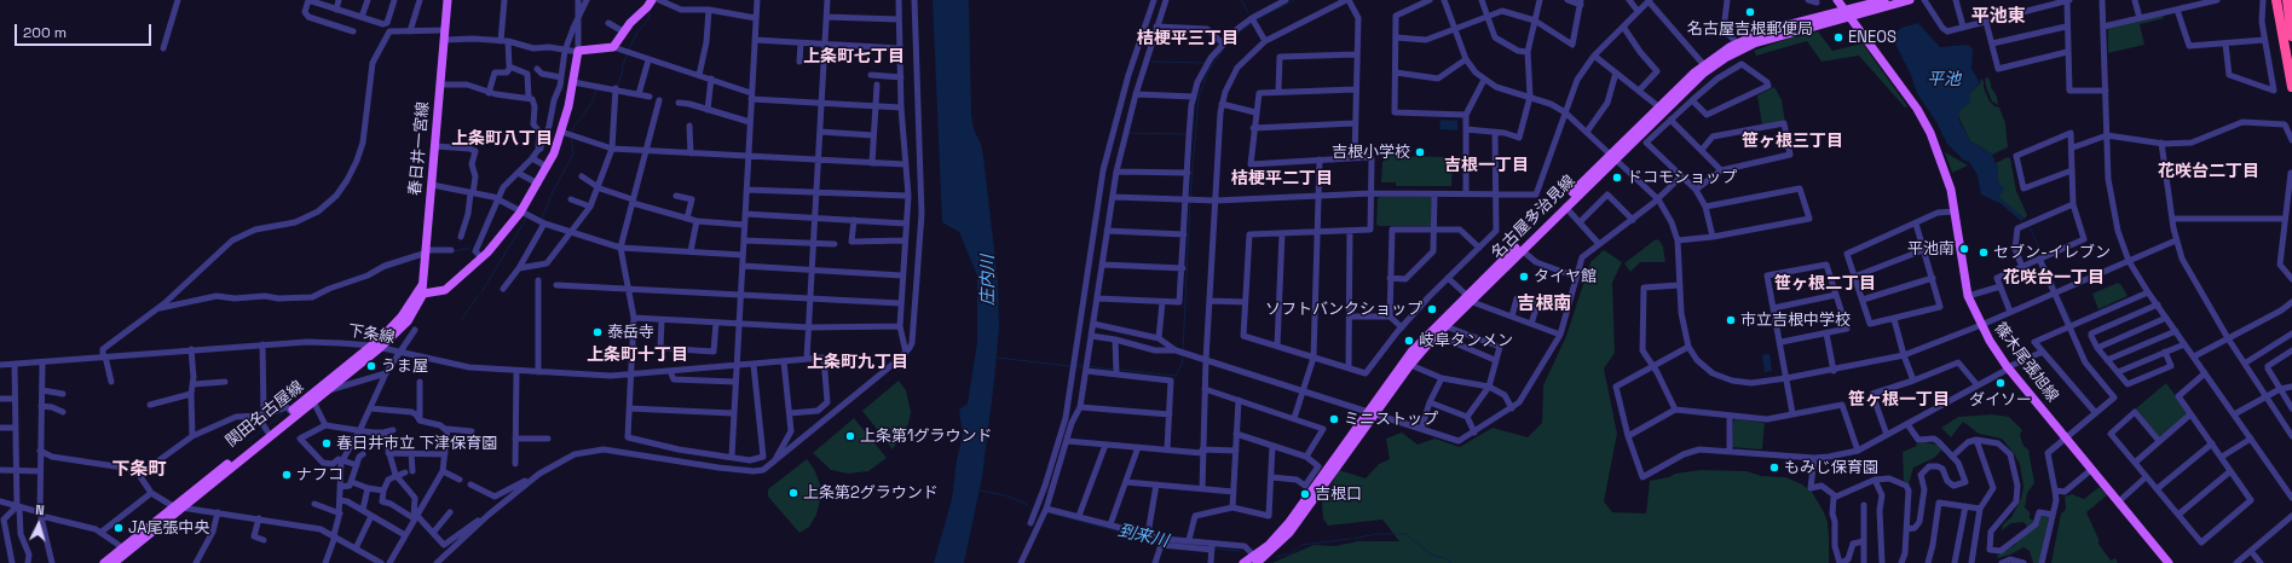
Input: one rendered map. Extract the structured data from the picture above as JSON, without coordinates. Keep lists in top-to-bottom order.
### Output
{
  "streets": {
    "main road": [
      "春日井一宮線",
      "名古屋多治見線",
      "篠木尾張旭線",
      "関田名古屋線"
    ],
    "street": ["下条線"]
  },
  "crossings": [
    ["春日井一宮線", "関田名古屋線"],
    ["名古屋多治見線", "篠木尾張旭線"],
    ["下条線", "関田名古屋線"]
  ],
  "districts": [
    "平池東",
    "桔梗平三丁目",
    "上条町七丁目",
    "上条町八丁目",
    "笹ヶ根三丁目",
    "吉根一丁目",
    "花咲台二丁目",
    "桔梗平二丁目",
    "花咲台一丁目",
    "笹ヶ根二丁目",
    "吉根南",
    "上条町十丁目",
    "上条町九丁目",
    "笹ヶ根一丁目",
    "下条町"
  ],
  "water": ["平池", "庄内川", "到来川"],
  "places": [
    "名古屋吉根郵便局",
    "ENEOS",
    "吉根小学校",
    "ドコモショップ",
    "平池南",
    "セブン-イレブン",
    "タイヤ館",
    "ソフトバンクショップ",
    "市立吉根中学校",
    "泰岳寺",
    "岐阜タンメン",
    "うま屋",
    "ダイソー",
    "ミニストップ",
    "上条第1グラウンド",
    "春日井市立 下津保育園",
    "もみじ保育園",
    "ナフコ",
    "上条第2グラウンド",
    "吉根口",
    "JA尾張中央"
  ],
  "scale_bar": "200 m",
  "north": "top"
}
